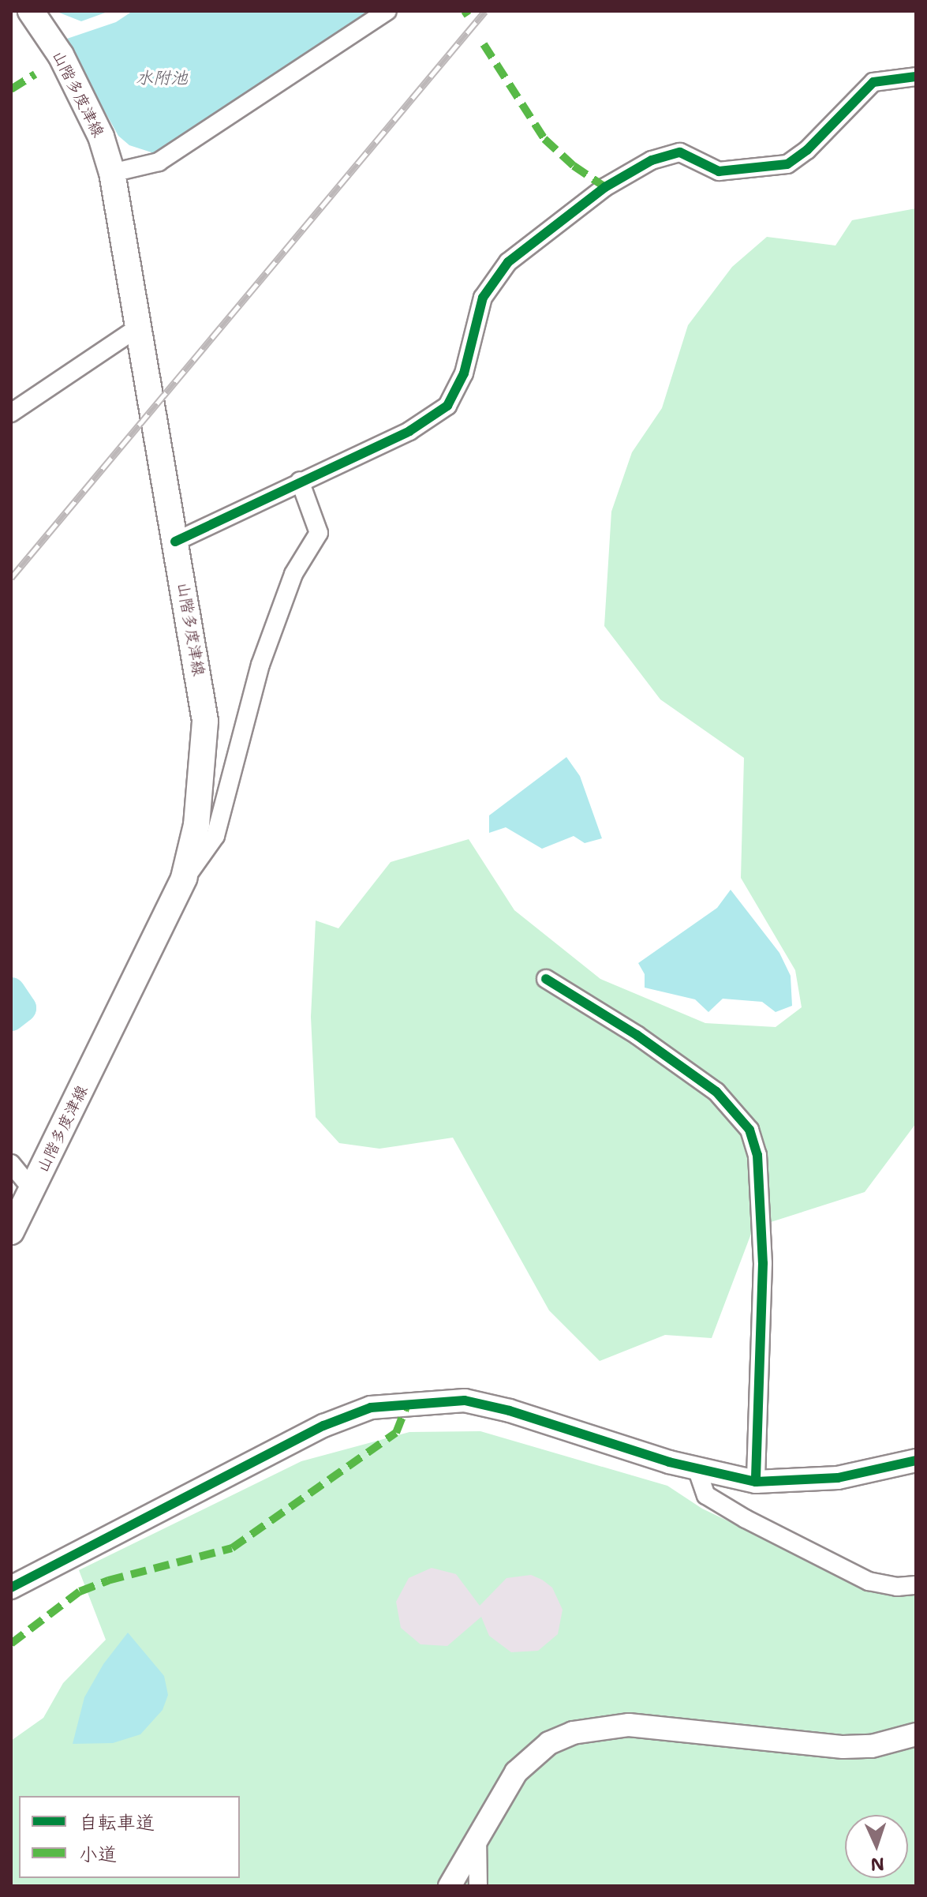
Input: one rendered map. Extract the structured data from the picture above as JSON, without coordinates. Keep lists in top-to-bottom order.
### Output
{
  "streets": {
    "main road": ["山階多度津線"]
  },
  "water": ["水附池"],
  "legend": ["自転車道", "小道"],
  "north": "bottom"
}
